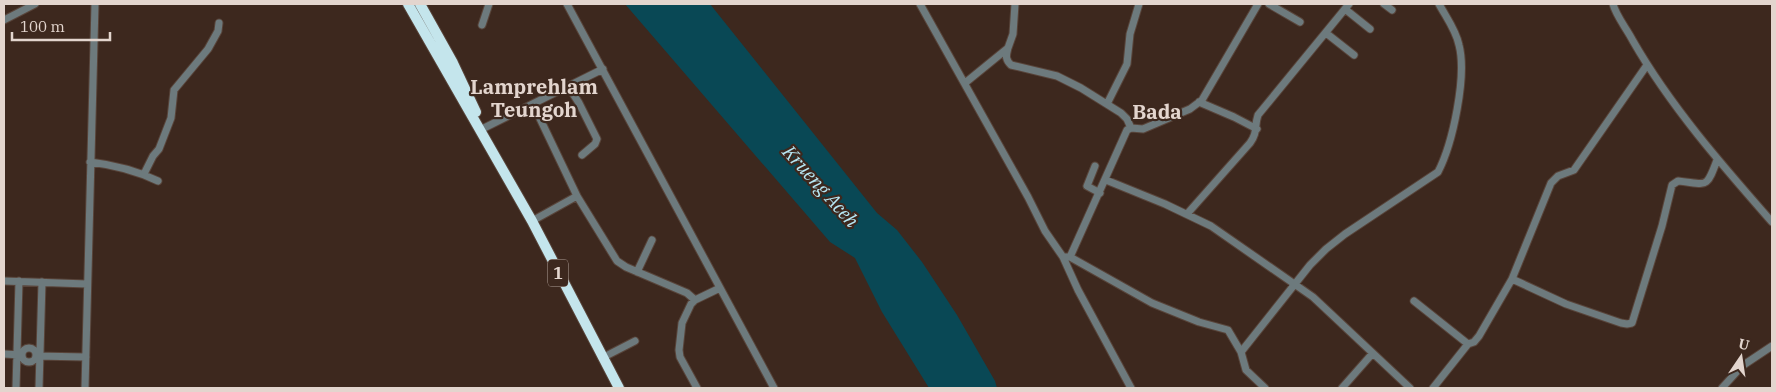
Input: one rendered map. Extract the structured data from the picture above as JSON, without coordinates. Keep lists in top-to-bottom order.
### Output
{
  "streets": {
    "highway": ["1"]
  },
  "districts": ["Lamprehlam Teungoh", "Bada"],
  "water": ["Krueng Aceh"],
  "scale_bar": "100 m",
  "north": "top"
}
